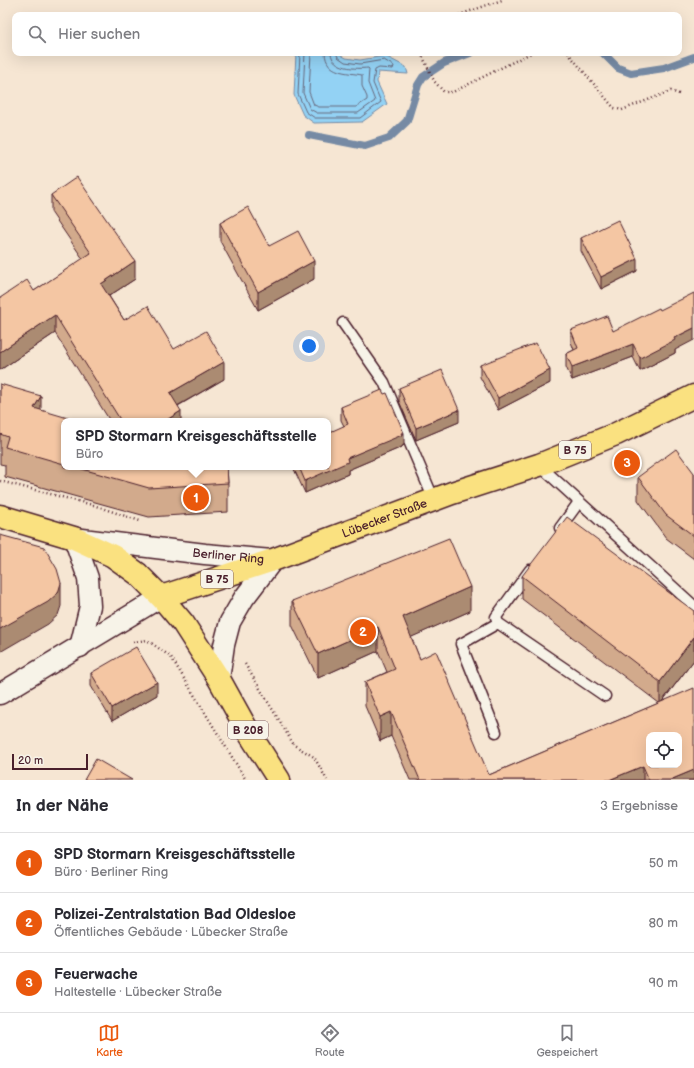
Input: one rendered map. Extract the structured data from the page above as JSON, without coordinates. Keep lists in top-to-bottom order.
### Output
{
  "streets": {
    "main road": [
      "B 75",
      "Lübecker Straße",
      "Berliner Ring",
      "B 208"
    ]
  },
  "crossings": [
    ["Lübecker Straße", "Berliner Ring"]
  ],
  "scale_bar": "20 m",
  "page": {
    "search": "Hier suchen",
    "popup": ["SPD Stormarn Kreisgeschäftsstelle", "Büro"],
    "pins": ["3", "1", "2"],
    "scale": "20 m",
    "heading": ["In der Nähe", "3 Ergebnisse"],
    "list": [
      {
        "mark": "1",
        "name": "SPD Stormarn Kreisgeschäftsstelle",
        "note": "Büro · Berliner Ring",
        "value": "50 m"
      },
      {
        "mark": "2",
        "name": "Polizei-Zentralstation Bad Oldesloe",
        "note": "Öffentliches Gebäude · Lübecker Straße",
        "value": "80 m"
      },
      {
        "mark": "3",
        "name": "Feuerwache",
        "note": "Haltestelle · Lübecker Straße",
        "value": "90 m"
      }
    ],
    "nav": ["Karte", "Route", "Gespeichert"]
  }
}
